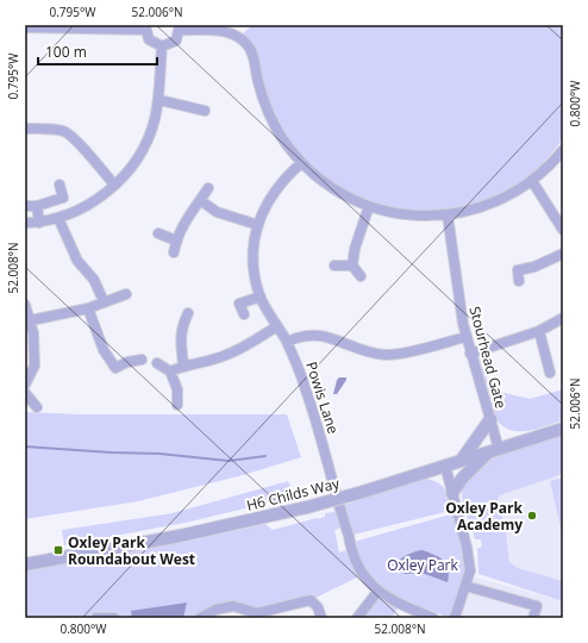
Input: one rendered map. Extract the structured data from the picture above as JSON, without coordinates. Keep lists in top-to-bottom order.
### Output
{
  "streets": {
    "street": ["Stourhead Gate", "Powis Lane", "H6 Childs Way"]
  },
  "crossings": [
    ["Stourhead Gate", "H6 Childs Way"]
  ],
  "parks": ["Oxley Park"],
  "places": {
    "other": ["Oxley Park Academy"],
    "transit": ["Oxley Park Roundabout West"]
  },
  "scale_bar": "100 m",
  "coordinates": [
    "0.795°W",
    "52.006°N",
    "0.800°W",
    "52.008°N"
  ]
}
